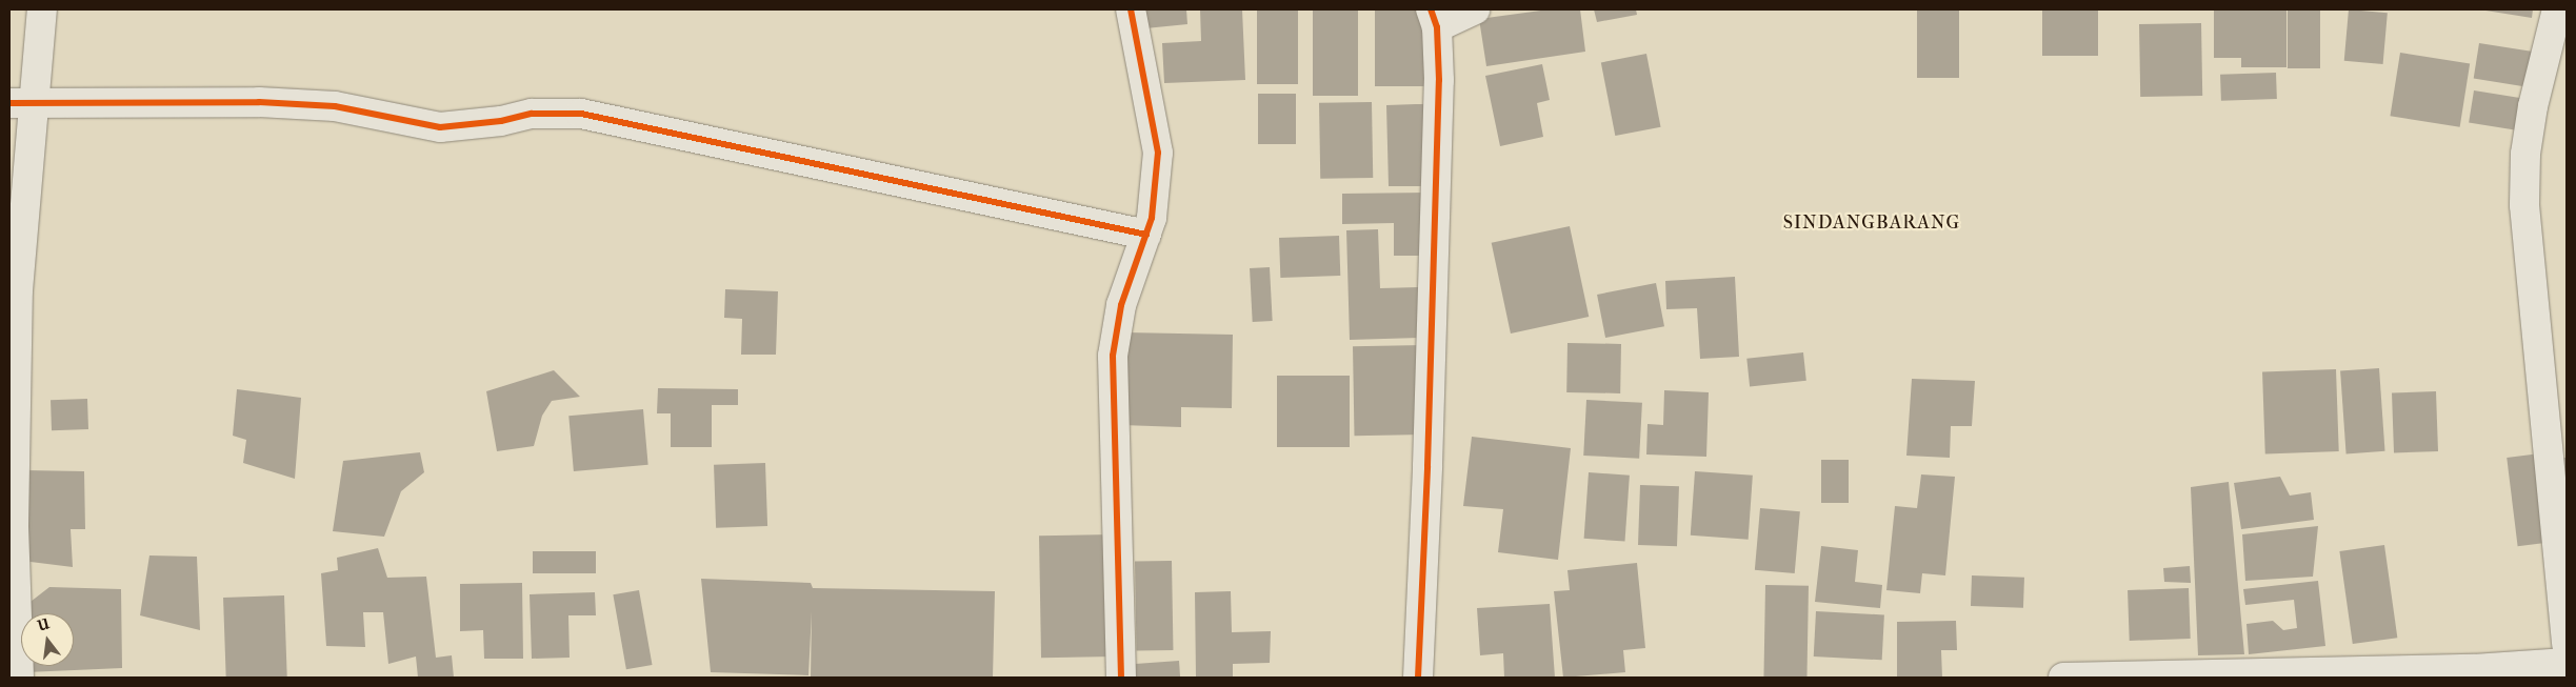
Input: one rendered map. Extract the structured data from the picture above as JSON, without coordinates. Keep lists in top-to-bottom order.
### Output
{
  "districts": ["SINDANGBARANG"],
  "north": "top"
}
